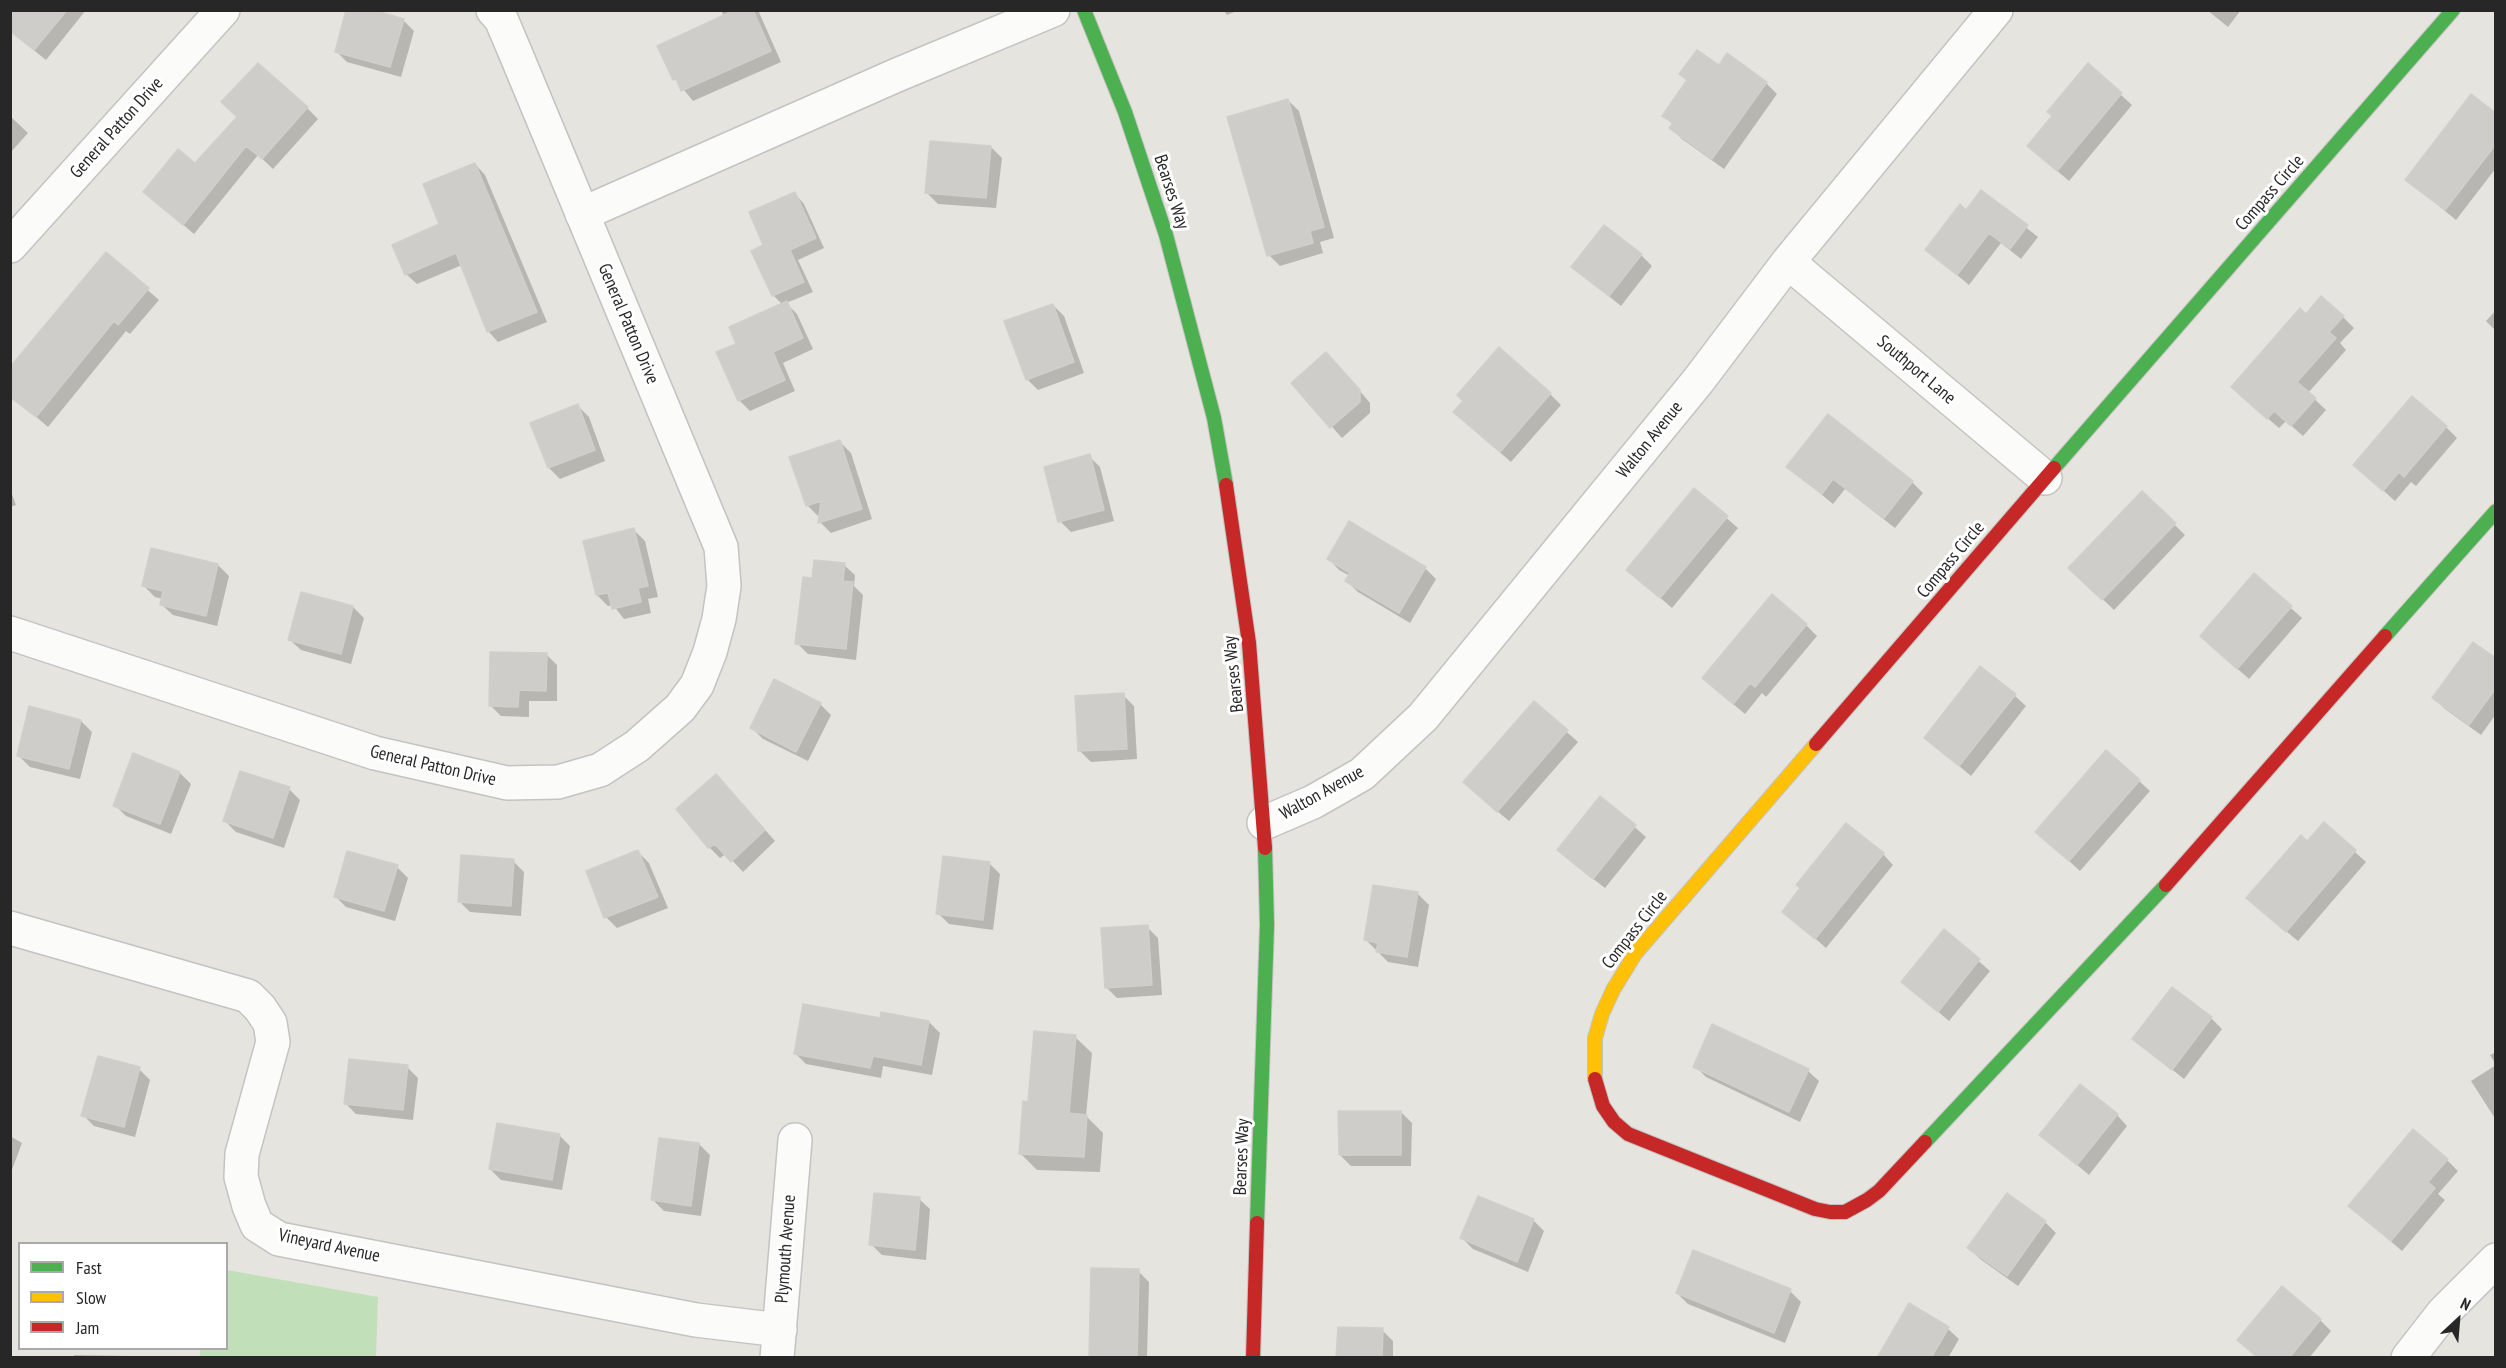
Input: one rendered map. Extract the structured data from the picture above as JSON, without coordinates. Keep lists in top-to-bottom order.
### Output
{
  "streets": {
    "street": [
      "General Patton Drive",
      "Bearses Way",
      "Compass Circle",
      "Southport Lane",
      "Walton Avenue",
      "Vineyard Avenue",
      "Plymouth Avenue"
    ]
  },
  "crossings": [
    ["Bearses Way", "Walton Avenue"],
    ["Compass Circle", "Southport Lane"],
    ["Southport Lane", "Walton Avenue"],
    ["Vineyard Avenue", "Plymouth Avenue"]
  ],
  "legend": ["Fast", "Slow", "Jam"],
  "north": "top right"
}
